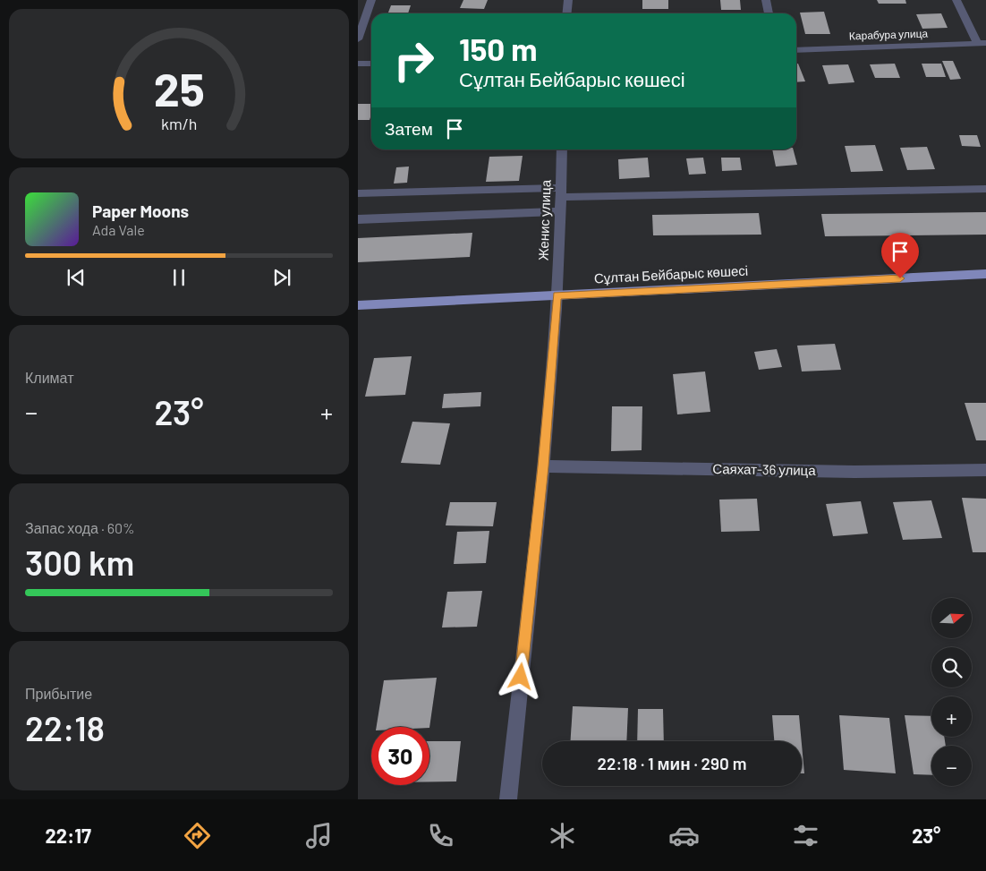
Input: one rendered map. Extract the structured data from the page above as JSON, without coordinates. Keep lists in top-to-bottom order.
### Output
{
  "streets": {
    "main road": ["Сұлтан Бейбарыс көшесі"],
    "street": ["Карабура улица", "Женис улица", "Саяхат-36 улица"]
  },
  "crossings": [
    ["Женис улица", "Сұлтан Бейбарыс көшесі"],
    ["Женис улица", "Саяхат-36 улица"]
  ],
  "north": "right",
  "page": {
    "turn": ["150 m", "Сұлтан Бейбарыс көшесі"],
    "then": "Затем",
    "song": ["Paper Moons", "Ada Vale"],
    "tile": [
      "Климат",
      ["Запас хода · 60%", "300 km"],
      ["Прибытие", "22:18"]
    ],
    "heat": ["−", "23°", "+"],
    "map_buttons": ["+", "−"],
    "limit": "30",
    "trip": "22:18 · 1 мин · 290 m",
    "tabs": ["22:17", "23°"],
    "gauge": ["25", "km/h"]
  }
}
